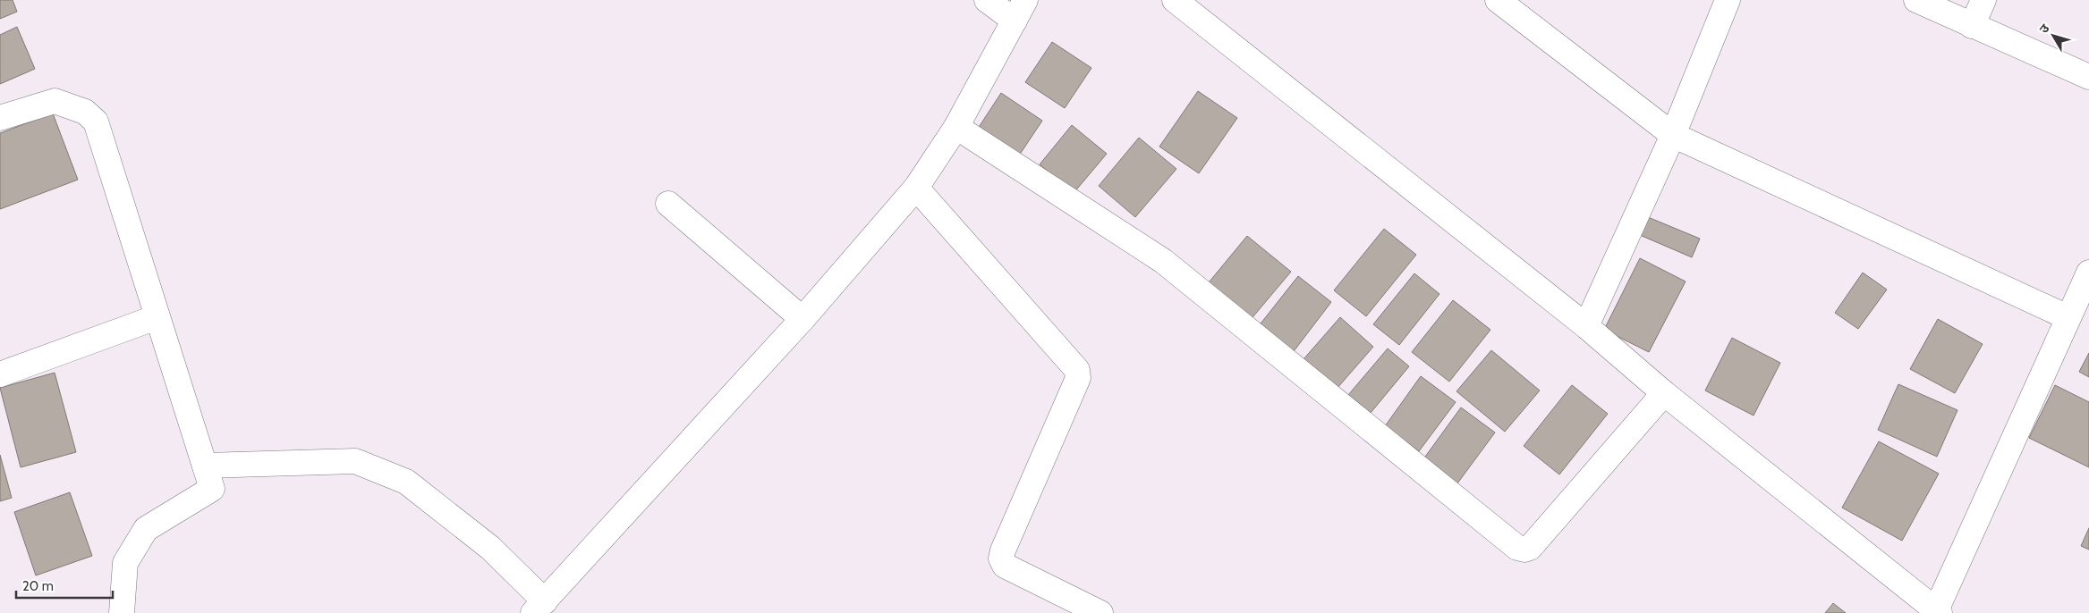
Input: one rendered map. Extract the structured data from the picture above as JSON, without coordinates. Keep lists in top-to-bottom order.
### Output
{
  "scale_bar": "20 m",
  "north": "top left"
}
